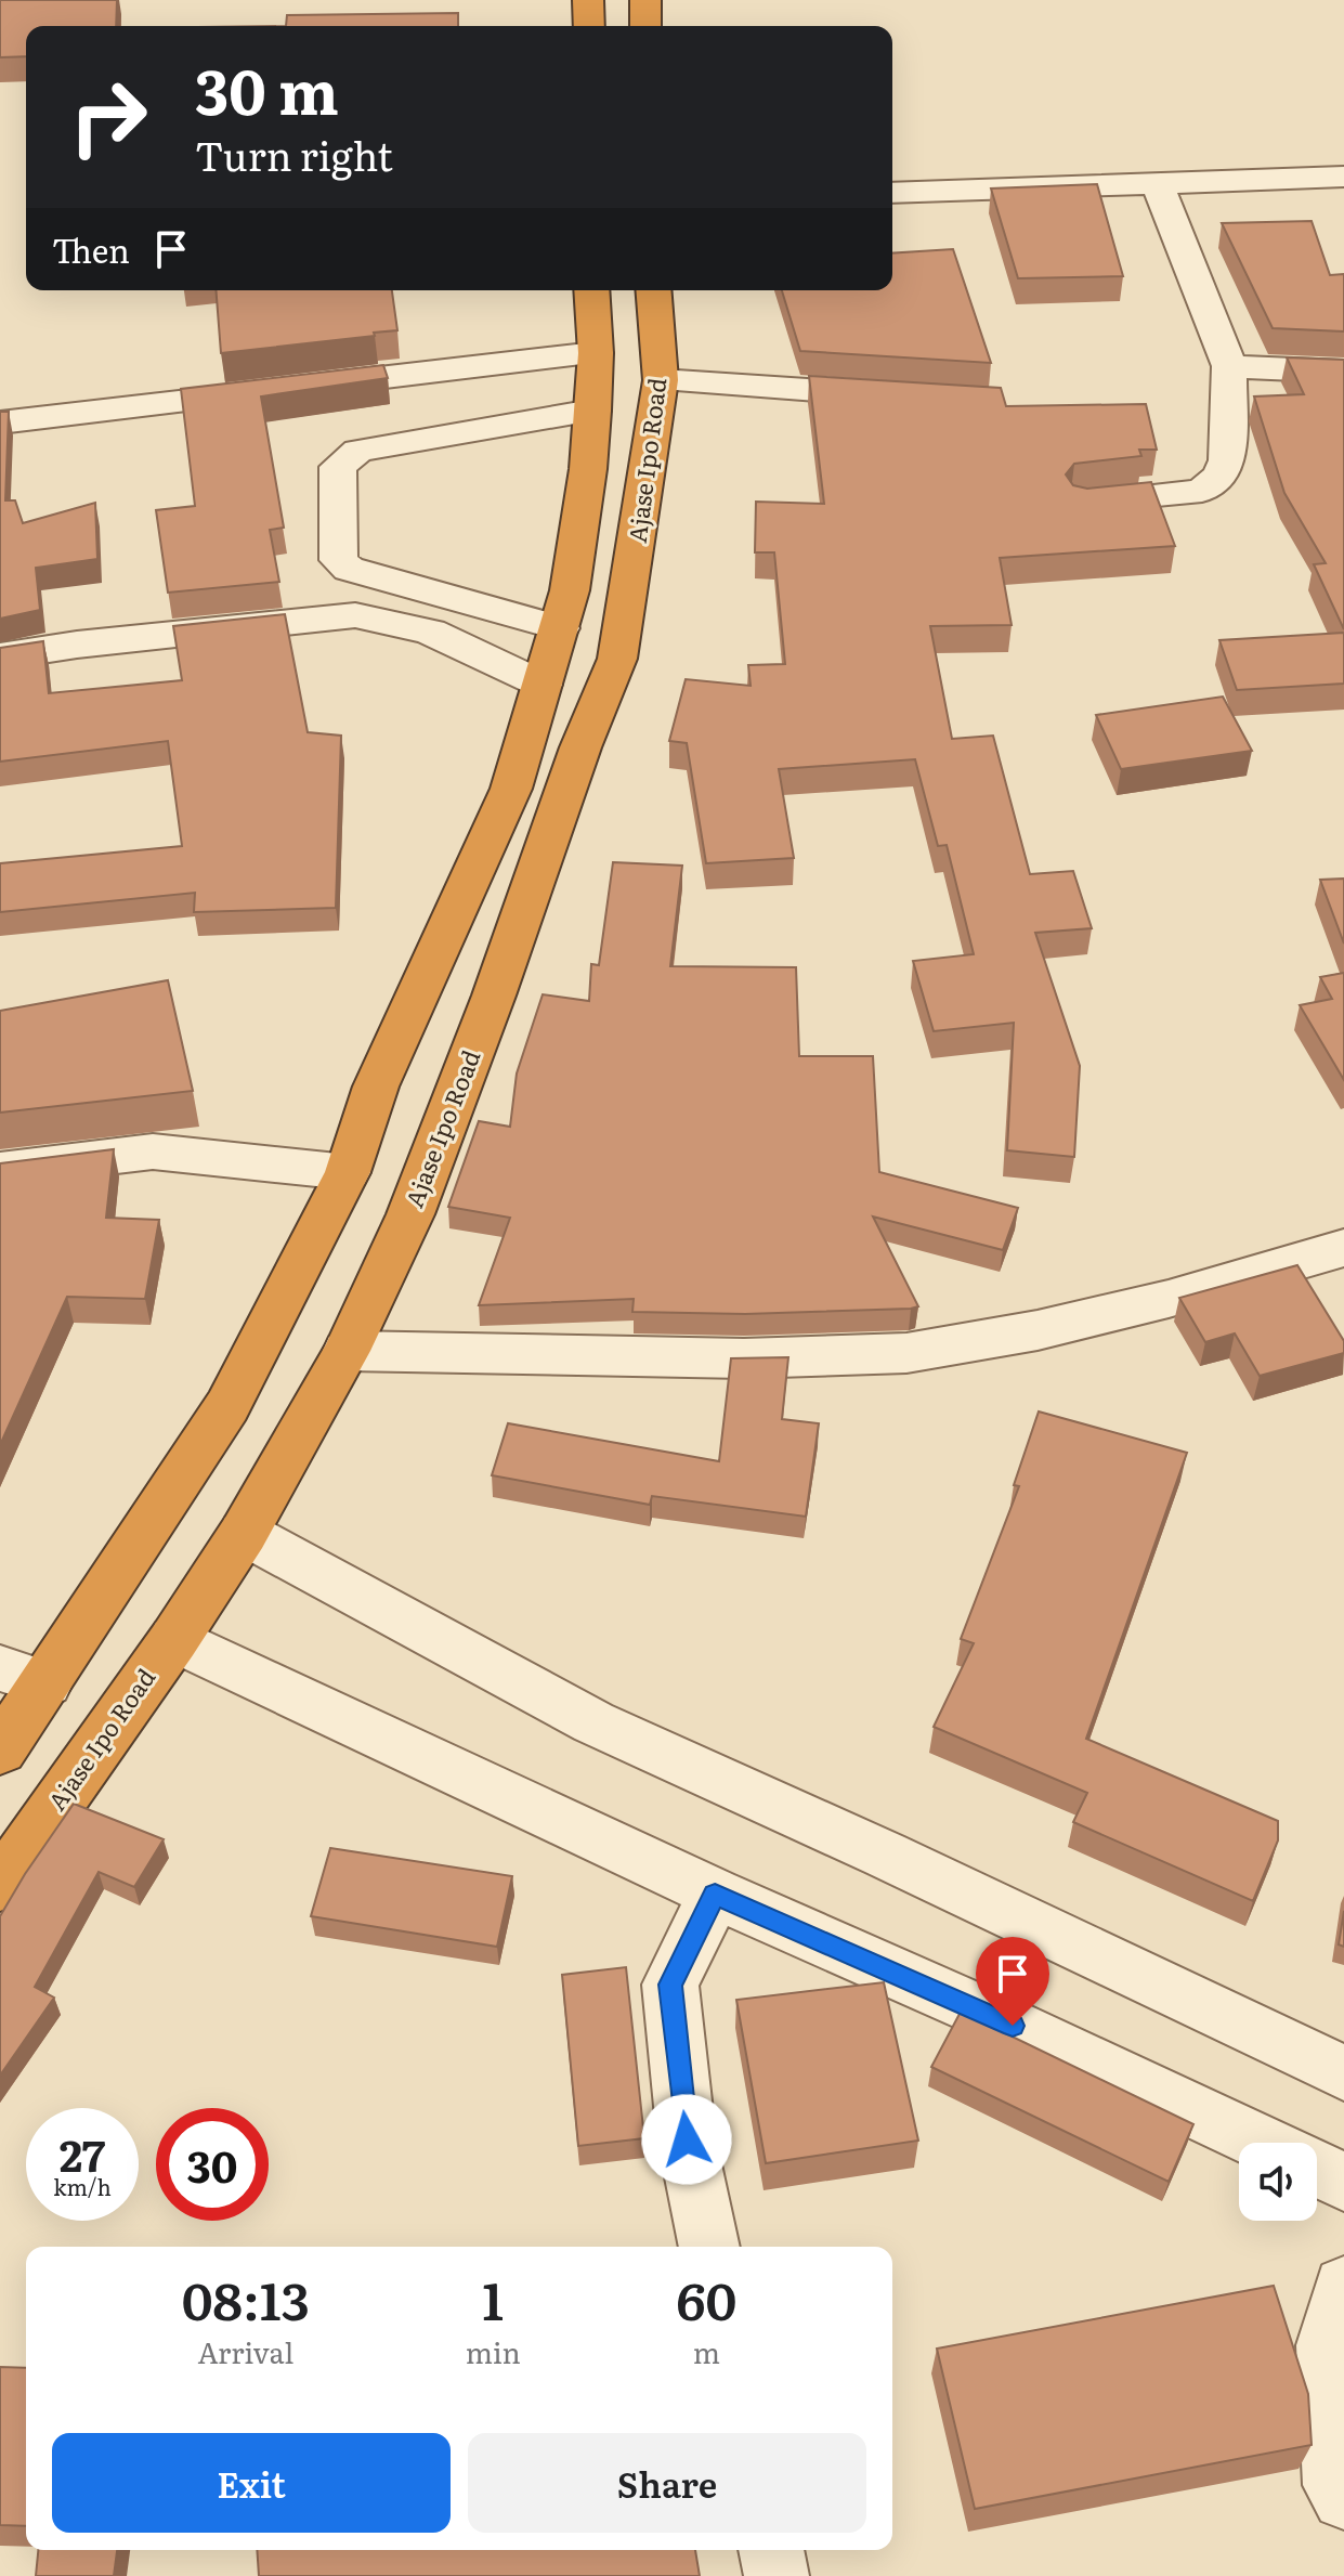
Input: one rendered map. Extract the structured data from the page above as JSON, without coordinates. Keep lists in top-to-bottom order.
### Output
{
  "streets": {
    "highway": ["Ajase Ipo Road"]
  },
  "page": {
    "turn": ["30 m", "Turn right"],
    "then": "Then",
    "speed": "27 km/h",
    "limit": "30",
    "eta": [
      "08:13",
      "Arrival",
      "1",
      "min",
      "60",
      "m"
    ],
    "buttons": ["Exit", "Share"]
  }
}
